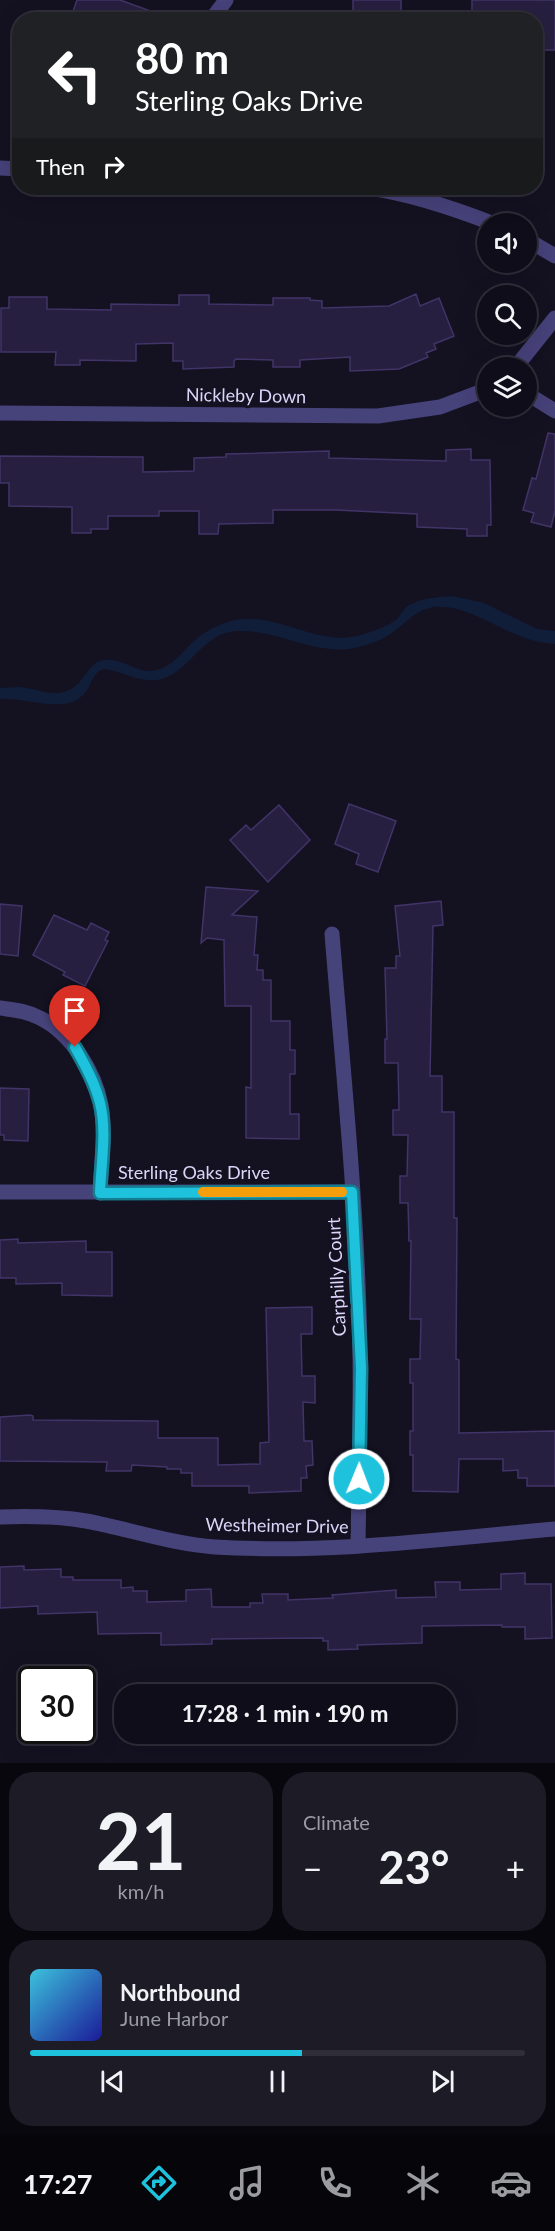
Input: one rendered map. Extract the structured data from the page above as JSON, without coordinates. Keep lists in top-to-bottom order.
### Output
{
  "streets": {
    "street": [
      "Nickleby Down",
      "Sterling Oaks Drive",
      "Carphilly Court",
      "Westheimer Drive"
    ]
  },
  "crossings": [
    ["Sterling Oaks Drive", "Carphilly Court"],
    ["Carphilly Court", "Westheimer Drive"]
  ],
  "page": {
    "turn": ["80 m", "Sterling Oaks Drive"],
    "then": "Then",
    "limit": "30",
    "trip": "17:28 · 1 min · 190 m",
    "tile": [
      ["21", "km/h"],
      "Climate"
    ],
    "heat": ["−", "23°", "+"],
    "song": ["Northbound", "June Harbor"],
    "tabs": "17:27"
  }
}
